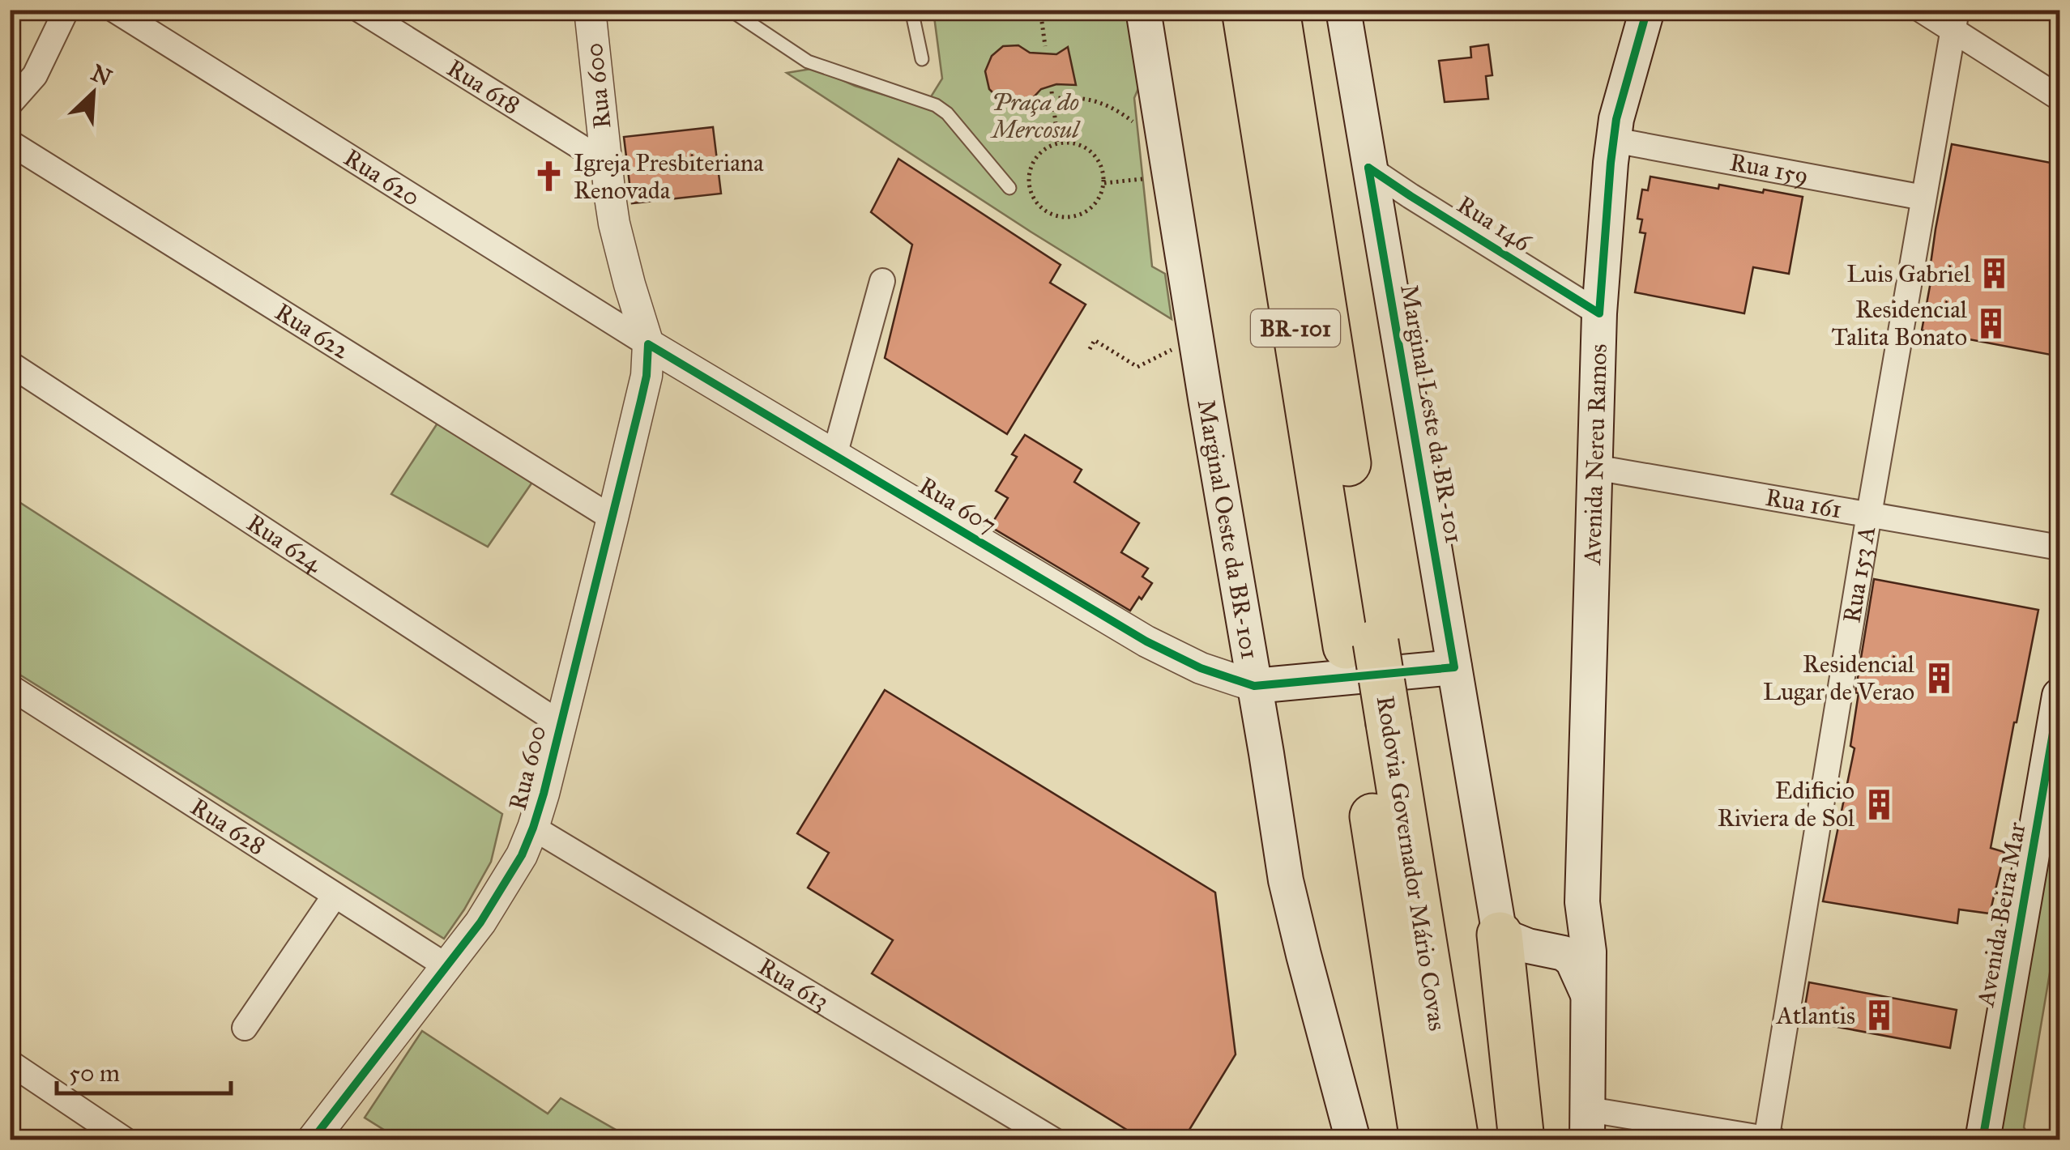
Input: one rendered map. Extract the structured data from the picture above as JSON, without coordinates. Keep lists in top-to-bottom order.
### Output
{
  "streets": {
    "highway": ["BR-101", "Rodovia Governador Mário Covas"],
    "main road": [
      "Marginal Leste da BR-101",
      "Avenida Nereu Ramos",
      "Marginal Oeste da BR-101",
      "Avenida Beira Mar"
    ],
    "street": [
      "Rua 600",
      "Rua 618",
      "Rua 159",
      "Rua 620",
      "Rua 146",
      "Rua 622",
      "Rua 161",
      "Rua 607",
      "Rua 624",
      "Rua 153 A",
      "Rua 628",
      "Rua 613"
    ]
  },
  "crossings": [
    ["Rua 600", "Rua 618"],
    ["Rua 600", "Rua 620"],
    ["Rua 600", "Rua 622"],
    ["Rua 600", "Rua 607"],
    ["Rua 600", "Rua 624"],
    ["Rua 600", "Rua 628"],
    ["Rua 600", "Rua 613"],
    ["Rua 159", "Avenida Nereu Ramos"],
    ["Rua 159", "Rua 153 A"],
    ["Rua 620", "Rua 607"],
    ["Rua 146", "Marginal Leste da BR-101"],
    ["Rua 146", "Avenida Nereu Ramos"],
    ["Avenida Nereu Ramos", "Rua 161"],
    ["Rua 161", "Rua 153 A"],
    ["Rua 607", "Marginal Oeste da BR-101"]
  ],
  "parks": ["Praça do Mercosul"],
  "places": {
    "church": ["Igreja Presbiteriana Renovada"],
    "building": [
      "Luis Gabriel",
      "Residencial Talita Bonato",
      "Residencial Lugar de Verao",
      "Edificio Riviera de Sol",
      "Atlantis"
    ]
  },
  "scale_bar": "50 m",
  "north": "top right"
}
